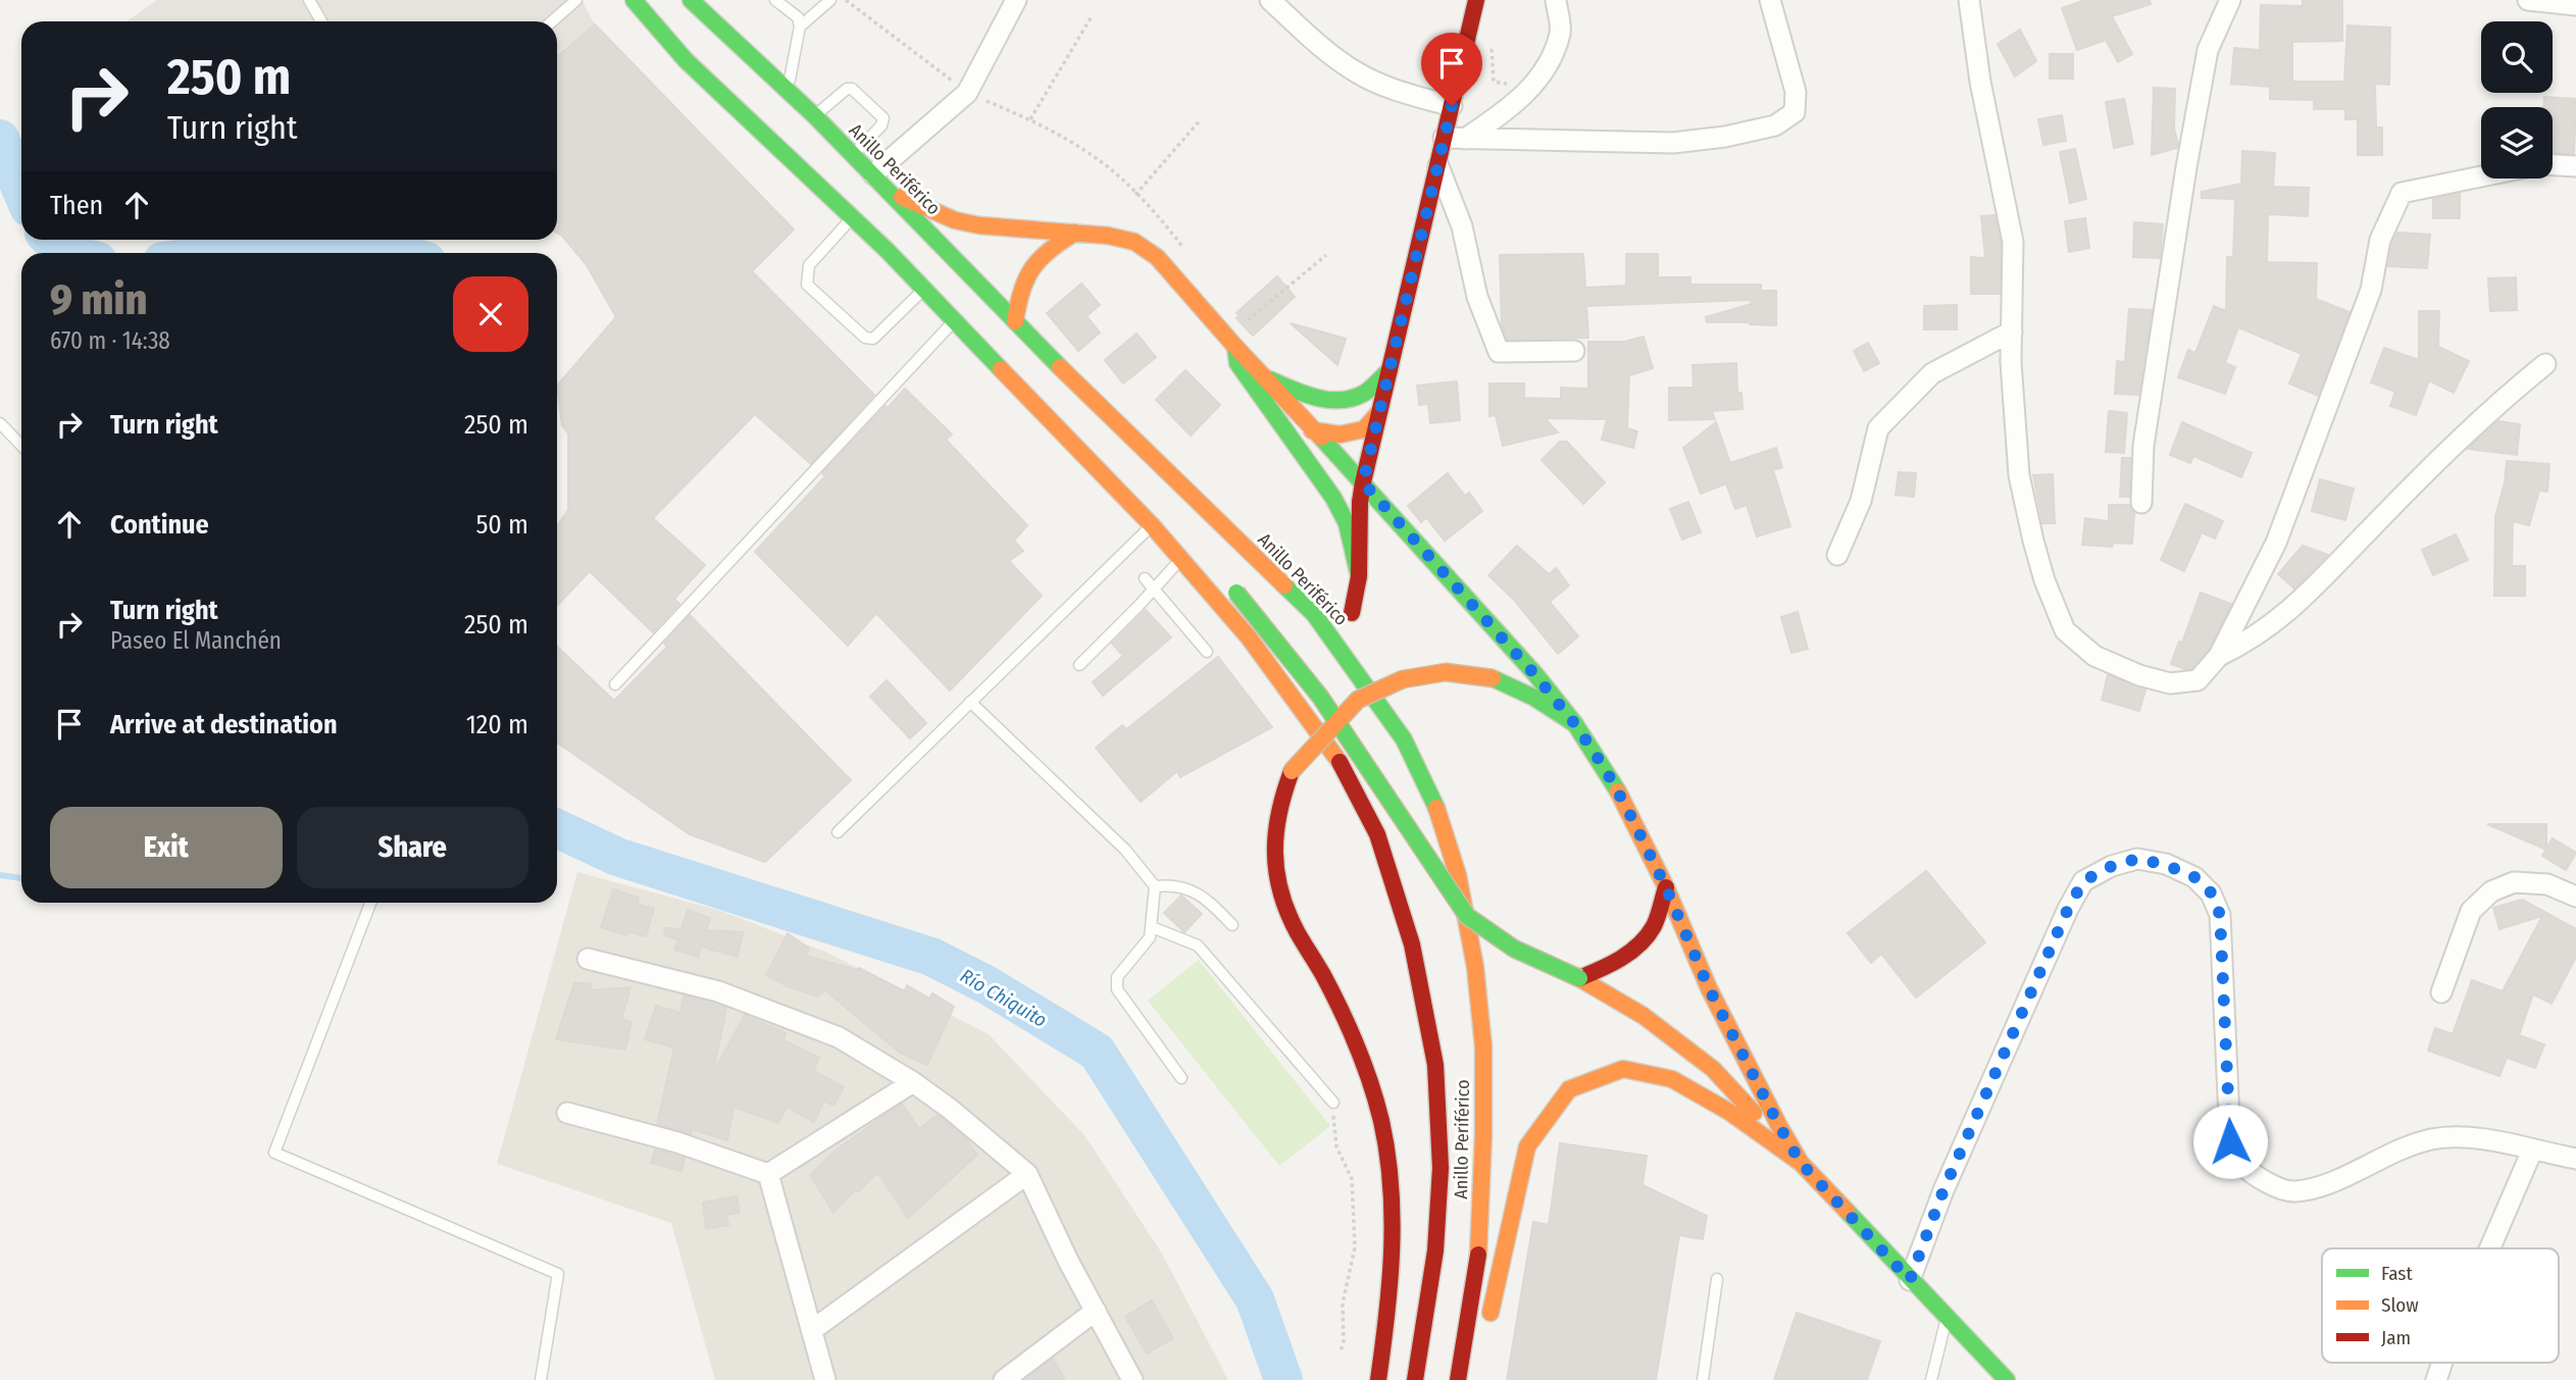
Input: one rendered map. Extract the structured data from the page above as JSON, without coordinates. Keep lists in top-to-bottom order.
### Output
{
  "streets": {
    "main road": ["Anillo Periférico"]
  },
  "water": ["Río Chiquito"],
  "legend": ["Fast", "Slow", "Jam"],
  "page": {
    "turn": ["250 m", "Turn right"],
    "then": "Then",
    "heading": ["9 min", "670 m · 14:38"],
    "list": [
      {
        "name": "Turn right",
        "value": "250 m"
      },
      {
        "name": "Continue",
        "value": "50 m"
      },
      {
        "name": "Turn right",
        "note": "Paseo El Manchén",
        "value": "250 m"
      },
      {
        "name": "Arrive at destination",
        "value": "120 m"
      }
    ],
    "buttons": ["Exit", "Share"]
  }
}
